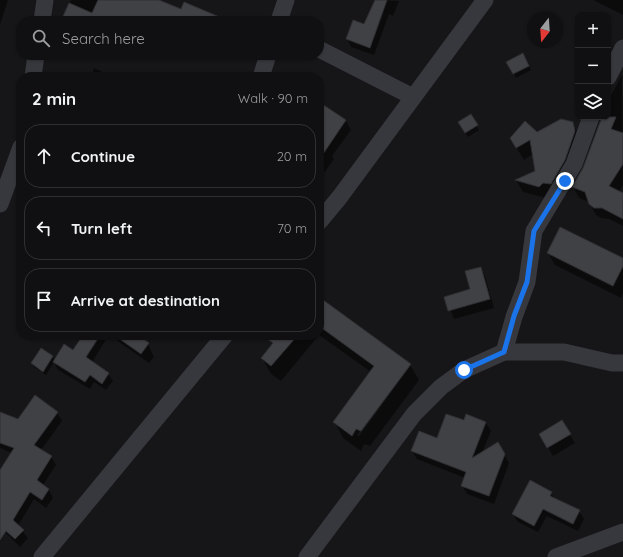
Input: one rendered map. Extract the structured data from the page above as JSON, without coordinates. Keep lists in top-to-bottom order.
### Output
{
  "north": "bottom",
  "page": {
    "map_buttons": ["+", "−"],
    "search": "Search here",
    "heading": ["2 min", "Walk · 90 m"],
    "list": [
      ["Continue", "20 m"],
      ["Turn left", "70 m"],
      "Arrive at destination"
    ]
  }
}
